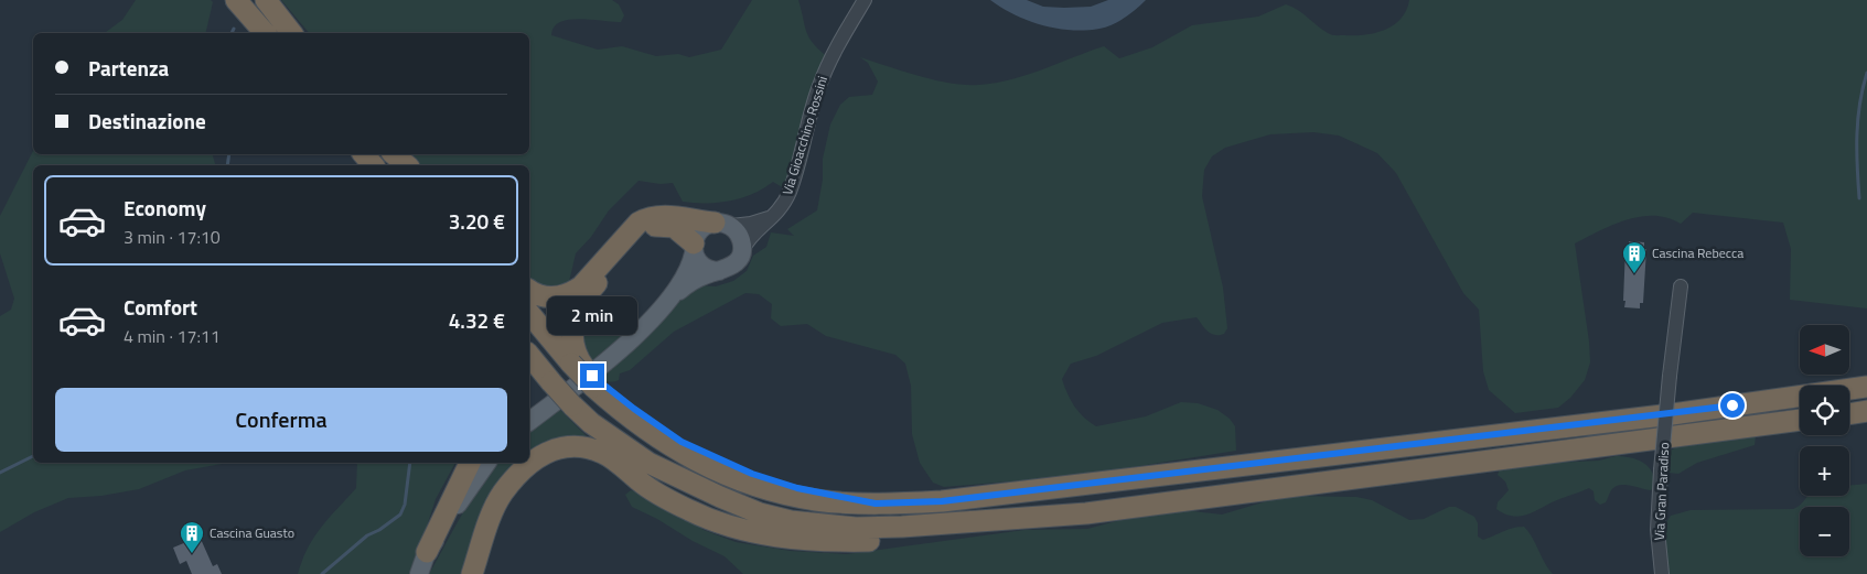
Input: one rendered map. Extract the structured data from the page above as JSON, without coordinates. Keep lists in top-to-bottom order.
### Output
{
  "streets": {
    "street": ["Via Gioacchino Rossini", "Via Gran Paradiso"]
  },
  "places": {
    "building": ["Cascina Rebecca", "Cascina Guasto"]
  },
  "north": "left",
  "page": {
    "banner": ["Partenza", "Destinazione"],
    "list": [
      {
        "name": "Economy",
        "note": "3 min · 17:10",
        "value": "3.20 €"
      },
      {
        "name": "Comfort",
        "note": "4 min · 17:11",
        "value": "4.32 €"
      }
    ],
    "bubble": "2 min",
    "map_buttons": ["+", "−"],
    "buttons": "Conferma"
  }
}
